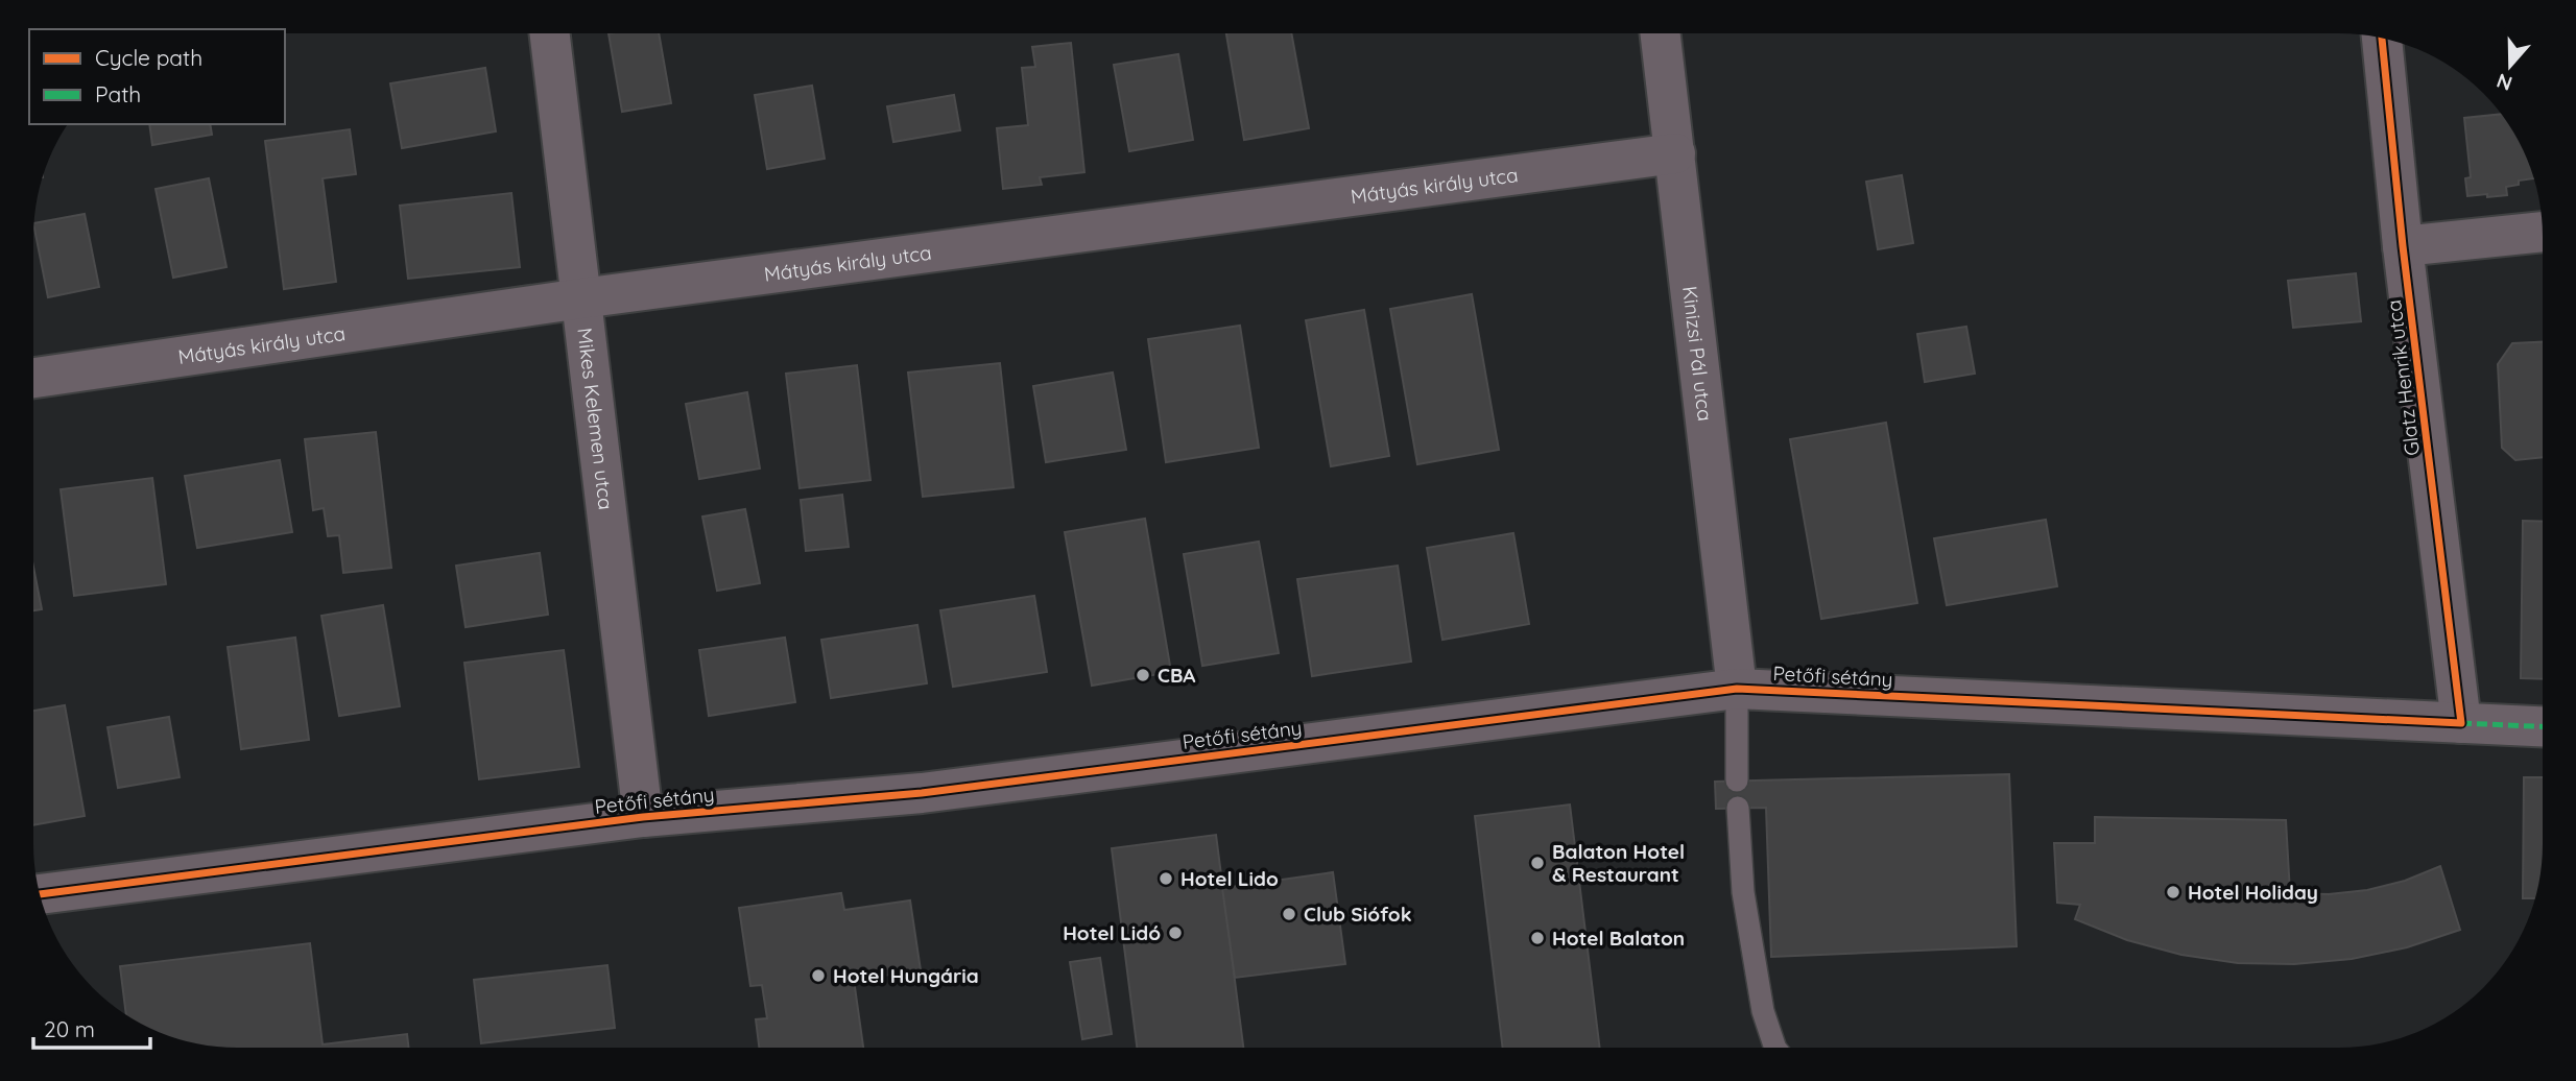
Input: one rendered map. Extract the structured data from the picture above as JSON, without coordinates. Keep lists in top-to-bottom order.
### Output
{
  "streets": {
    "street": [
      "Mátyás király utca",
      "Kinizsi Pál utca",
      "Glatz Henrik utca",
      "Mikes Kelemen utca",
      "Petőfi sétány"
    ]
  },
  "crossings": [
    ["Mátyás király utca", "Kinizsi Pál utca"],
    ["Mátyás király utca", "Mikes Kelemen utca"],
    ["Kinizsi Pál utca", "Petőfi sétány"],
    ["Glatz Henrik utca", "Petőfi sétány"],
    ["Mikes Kelemen utca", "Petőfi sétány"]
  ],
  "places": [
    "CBA",
    "Balaton Hotel & Restaurant",
    "Hotel Lido",
    "Hotel Holiday",
    "Club Siófok",
    "Hotel Lidó",
    "Hotel Balaton",
    "Hotel Hungária"
  ],
  "legend": ["Cycle path", "Path"],
  "scale_bar": "20 m",
  "north": "bottom"
}
